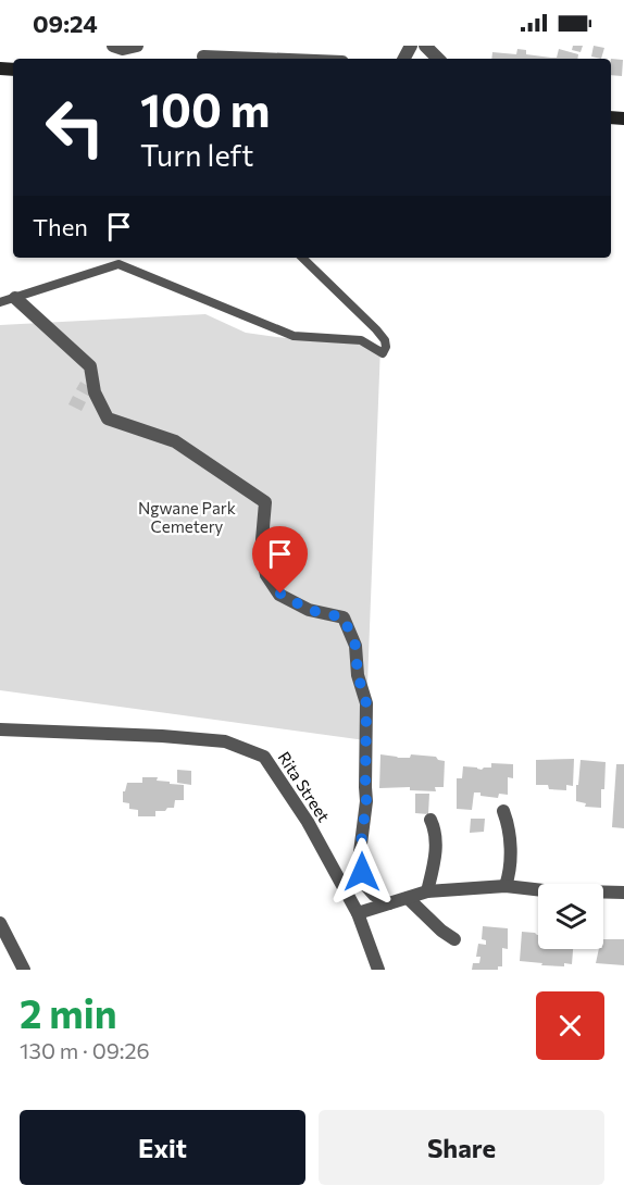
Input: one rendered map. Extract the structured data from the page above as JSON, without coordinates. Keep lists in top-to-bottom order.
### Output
{
  "streets": {
    "street": ["Rita Street"]
  },
  "parks": ["Ngwane Park Cemetery"],
  "page": {
    "status": "09:24",
    "turn": ["100 m", "Turn left"],
    "then": "Then",
    "heading": ["2 min", "130 m · 09:26"],
    "buttons": ["Exit", "Share"]
  }
}
